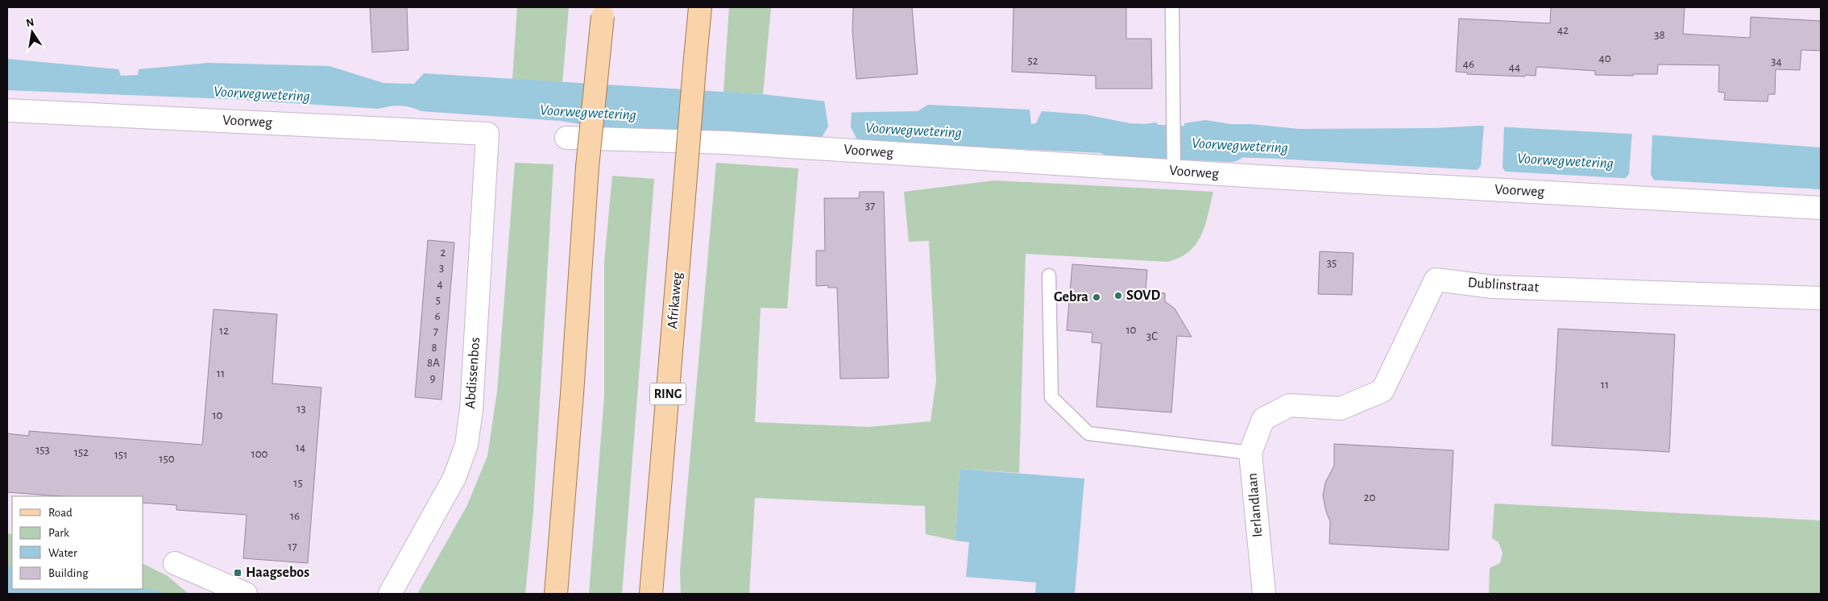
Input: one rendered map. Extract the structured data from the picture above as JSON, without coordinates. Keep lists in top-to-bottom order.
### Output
{
  "streets": {
    "main road": ["Afrikaweg", "RING"],
    "street": [
      "Voorweg",
      "Dublinstraat",
      "Abdissenbos",
      "Ierlandlaan"
    ]
  },
  "crossings": [
    ["Voorweg", "Abdissenbos"],
    ["Dublinstraat", "Ierlandlaan"]
  ],
  "water": ["Voorwegwetering"],
  "places": {
    "other": ["SOVD", "Gebra"],
    "transit": ["Haagsebos"]
  },
  "house_numbers": [
    "42",
    "38",
    "40",
    "52",
    "34",
    "46",
    "44",
    "37",
    "2",
    "35",
    "3",
    "4",
    "5",
    "6",
    "10",
    "12",
    "7",
    "3C",
    "8",
    "8A",
    "11",
    "9",
    "11",
    "13",
    "10",
    "14",
    "153",
    "152",
    "100",
    "151",
    "150",
    "15",
    "20",
    "16",
    "17"
  ],
  "legend": [
    "Road",
    "Park",
    "Water",
    "Building"
  ],
  "north": "top"
}
